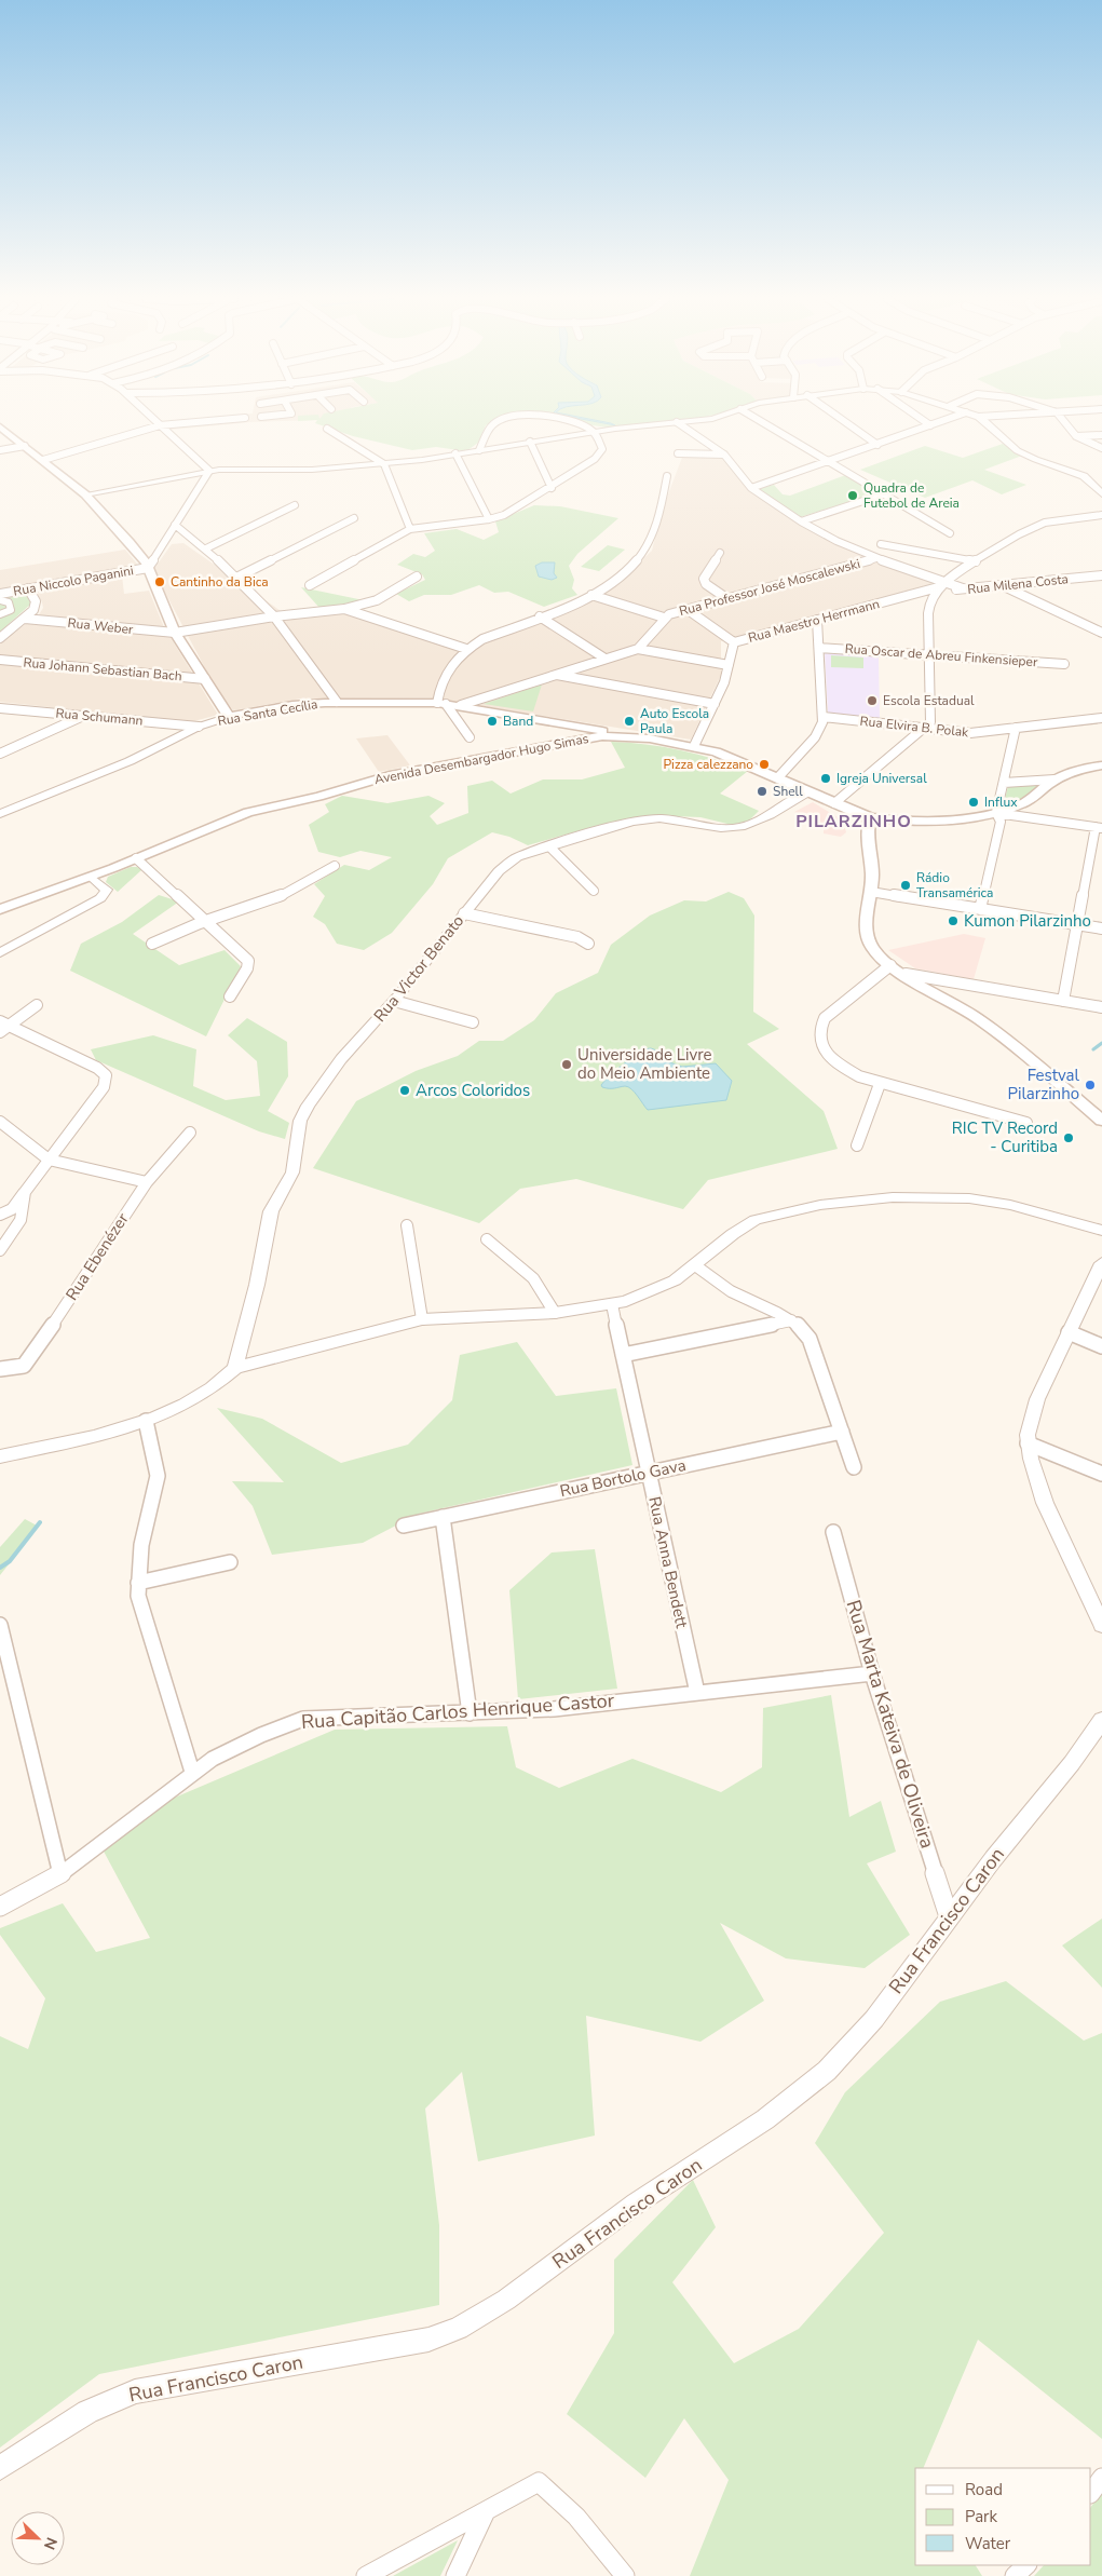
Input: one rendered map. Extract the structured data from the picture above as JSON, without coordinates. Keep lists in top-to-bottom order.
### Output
{
  "streets": {
    "main road": ["Rua Santa Cecília", "Avenida Desembargador Hugo Simas"],
    "street": [
      "Rua Niccolo Paganini",
      "Rua Milena Costa",
      "Rua Professor José Moscalewski",
      "Rua Maestro Herrmann",
      "Rua Weber",
      "Rua Oscar de Abreu Finkensieper",
      "Rua Johann Sebastian Bach",
      "Rua Schumann",
      "Rua Elvira B. Polak",
      "Rua Victor Benato",
      "Rua Ebenézer",
      "Rua Bortolo Gava",
      "Rua Anna Bendett",
      "Rua Capitão Carlos Henrique Castor",
      "Rua Marta Kateiva de Oliveira",
      "Rua Francisco Caron"
    ]
  },
  "crossings": [
    ["Rua Milena Costa", "Rua Maestro Herrmann"],
    ["Rua Maestro Herrmann", "Avenida Desembargador Hugo Simas"],
    ["Rua Santa Cecília", "Rua Schumann"],
    ["Rua Santa Cecília", "Avenida Desembargador Hugo Simas"],
    ["Avenida Desembargador Hugo Simas", "Rua Victor Benato"],
    ["Rua Bortolo Gava", "Rua Anna Bendett"],
    ["Rua Anna Bendett", "Rua Capitão Carlos Henrique Castor"],
    ["Rua Capitão Carlos Henrique Castor", "Rua Marta Kateiva de Oliveira"],
    ["Rua Marta Kateiva de Oliveira", "Rua Francisco Caron"]
  ],
  "districts": ["PILARZINHO"],
  "places": [
    "Quadra de Futebol de Areia",
    "Cantinho da Bica",
    "Escola Estadual",
    "Band",
    "Auto Escola Paula",
    "Pizza calezzano",
    "Igreja Universal",
    "Shell",
    "Influx",
    "Rádio Transamérica",
    "Kumon Pilarzinho",
    "Universidade Livre do Meio Ambiente",
    "Festval Pilarzinho",
    "Arcos Coloridos",
    "RIC TV Record - Curitiba"
  ],
  "legend": ["Road", "Park", "Water"],
  "north": "bottom right"
}
